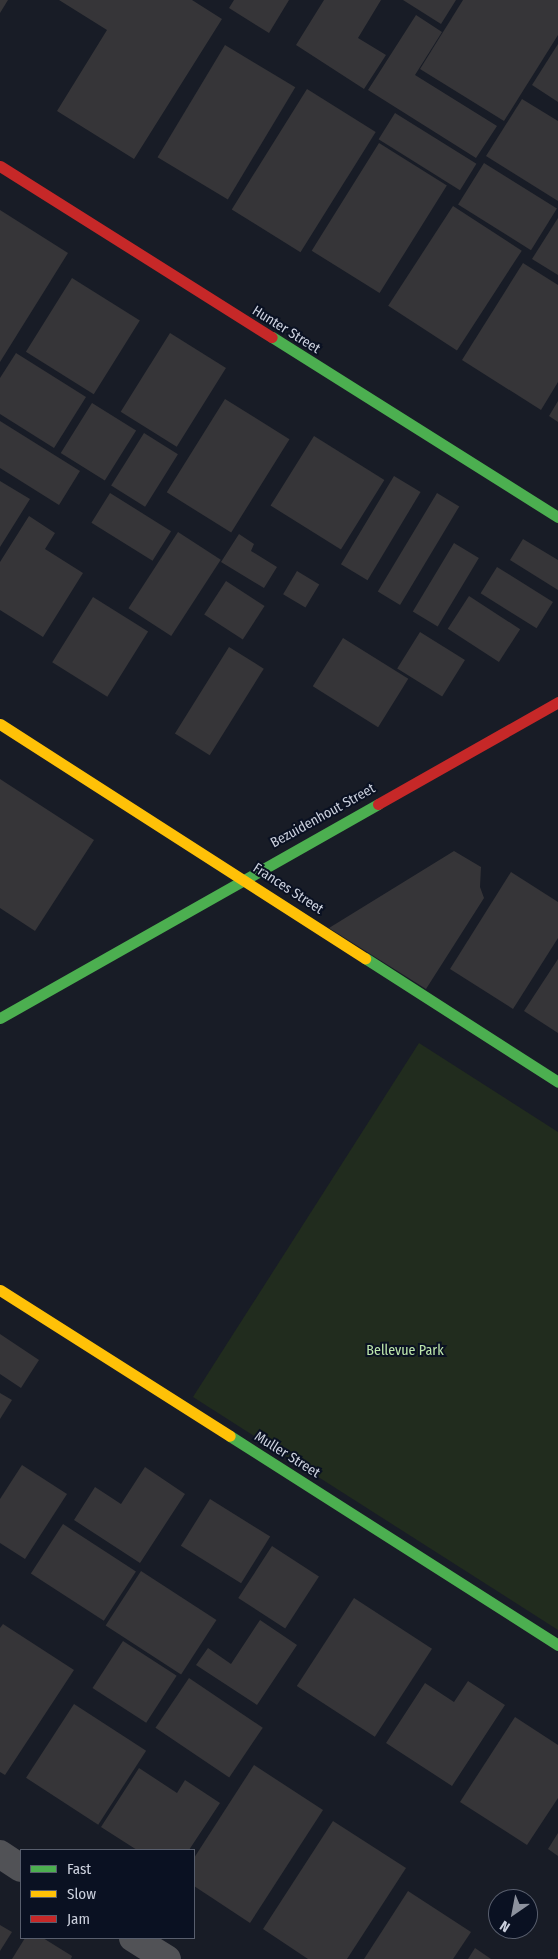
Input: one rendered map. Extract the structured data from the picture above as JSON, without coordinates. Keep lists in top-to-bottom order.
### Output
{
  "streets": {
    "street": [
      "Hunter Street",
      "Bezuidenhout Street",
      "Frances Street",
      "Muller Street"
    ]
  },
  "crossings": [
    ["Bezuidenhout Street", "Frances Street"]
  ],
  "parks": ["Bellevue Park"],
  "legend": ["Fast", "Slow", "Jam"],
  "north": "bottom left"
}
